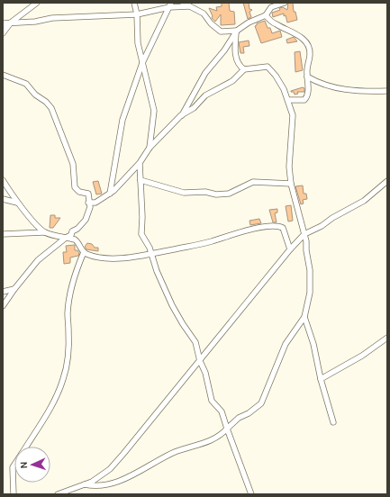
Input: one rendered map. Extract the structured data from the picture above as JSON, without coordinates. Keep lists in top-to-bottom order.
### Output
{
  "north": "left"
}
